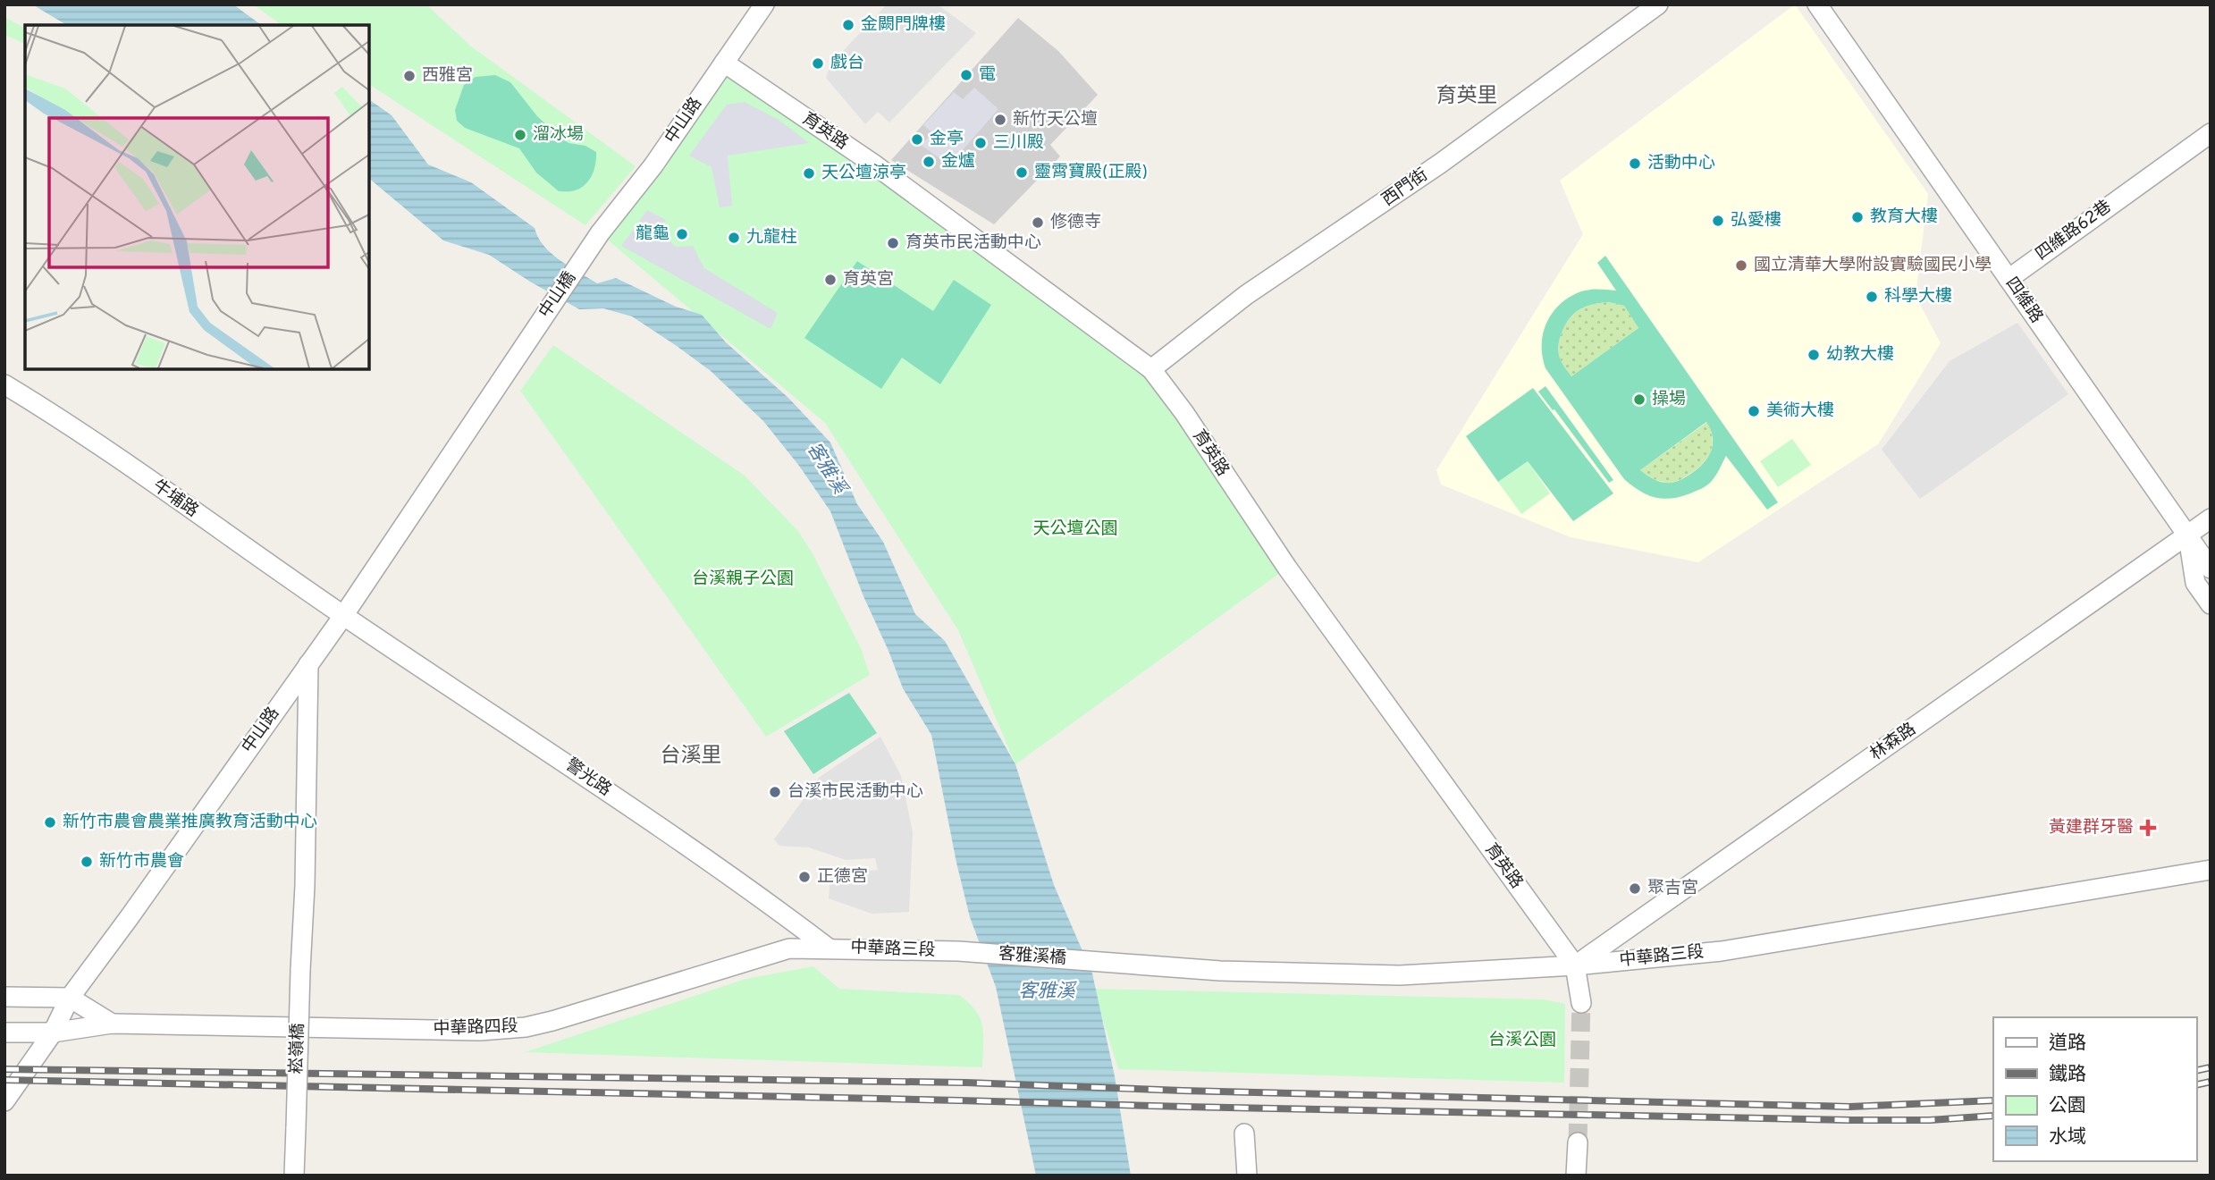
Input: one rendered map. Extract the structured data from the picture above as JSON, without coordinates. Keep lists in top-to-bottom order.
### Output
{
  "streets": {
    "street": [
      "中山路",
      "育英路",
      "西門街",
      "四維路62巷",
      "中山橋",
      "四維路",
      "牛埔路",
      "林森路",
      "警光路",
      "中華路三段",
      "客雅溪橋",
      "中華路四段",
      "崧嶺橋"
    ]
  },
  "crossings": [
    ["中山路", "育英路"],
    ["中山路", "中山橋"],
    ["中山路", "牛埔路"],
    ["中山路", "警光路"],
    ["中山路", "中華路四段"],
    ["中山路", "崧嶺橋"],
    ["育英路", "西門街"],
    ["育英路", "林森路"],
    ["育英路", "中華路三段"],
    ["四維路62巷", "四維路"],
    ["四維路", "林森路"],
    ["牛埔路", "警光路"],
    ["林森路", "中華路三段"],
    ["警光路", "中華路三段"],
    ["警光路", "中華路四段"],
    ["中華路三段", "客雅溪橋"],
    ["中華路三段", "中華路四段"]
  ],
  "districts": ["育英里", "台溪里"],
  "water": ["客雅溪"],
  "parks": ["天公壇公園", "台溪親子公園", "台溪公園"],
  "places": {
    "other": [
      "金闕門牌樓",
      "戲台",
      "電",
      "西雅宮",
      "新竹天公壇",
      "溜冰場",
      "金亭",
      "三川殿",
      "金爐",
      "活動中心",
      "靈霄寶殿(正殿)",
      "天公壇涼亭",
      "教育大樓",
      "弘愛樓",
      "修德寺",
      "龍龜",
      "九龍柱",
      "育英市民活動中心",
      "國立清華大學附設實驗國民小學",
      "育英宮",
      "科學大樓",
      "幼教大樓",
      "操場",
      "美術大樓",
      "台溪市民活動中心",
      "新竹市農會農業推廣教育活動中心",
      "新竹市農會",
      "正德宮",
      "聚吉宮"
    ],
    "health": ["黃建群牙醫"]
  },
  "legend": [
    "道路",
    "鐵路",
    "公園",
    "水域"
  ]
}
